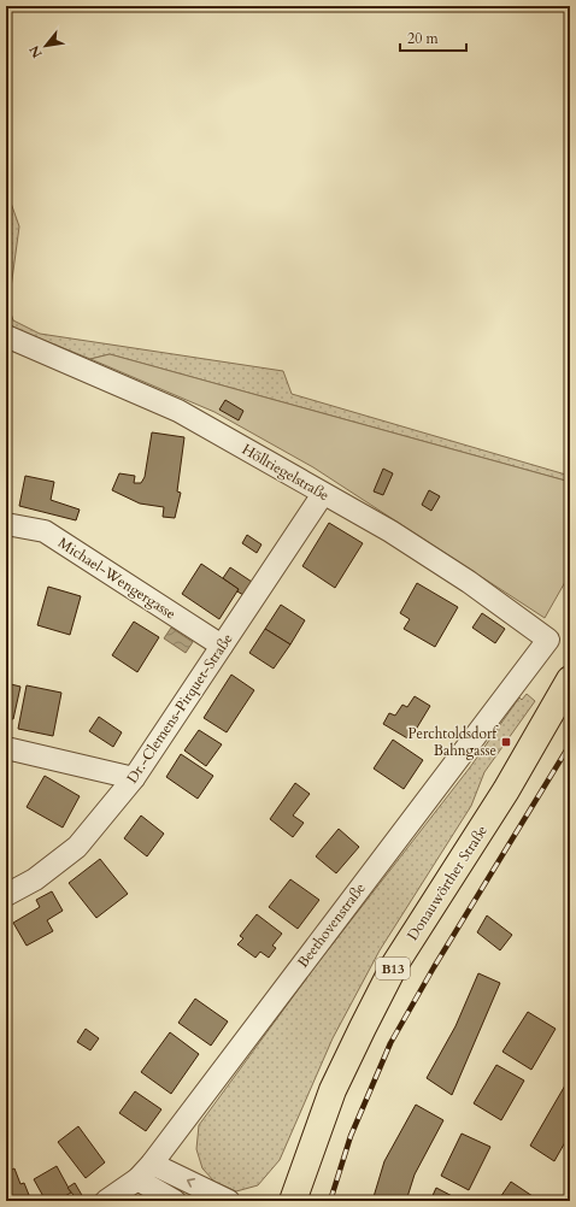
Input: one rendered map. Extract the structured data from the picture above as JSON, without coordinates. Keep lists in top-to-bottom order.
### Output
{
  "streets": {
    "main road": ["Donauwörther Straße", "B13"],
    "street": [
      "Höllriegelstraße",
      "Michael-Wengergasse",
      "Dr.-Clemens-Pirquet-Straße",
      "Beethovenstraße"
    ]
  },
  "crossings": [
    ["Höllriegelstraße", "Dr.-Clemens-Pirquet-Straße"],
    ["Höllriegelstraße", "Beethovenstraße"],
    ["Michael-Wengergasse", "Dr.-Clemens-Pirquet-Straße"]
  ],
  "places": {
    "transit": ["Perchtoldsdorf Bahngasse"]
  },
  "scale_bar": "20 m",
  "north": "bottom left"
}
